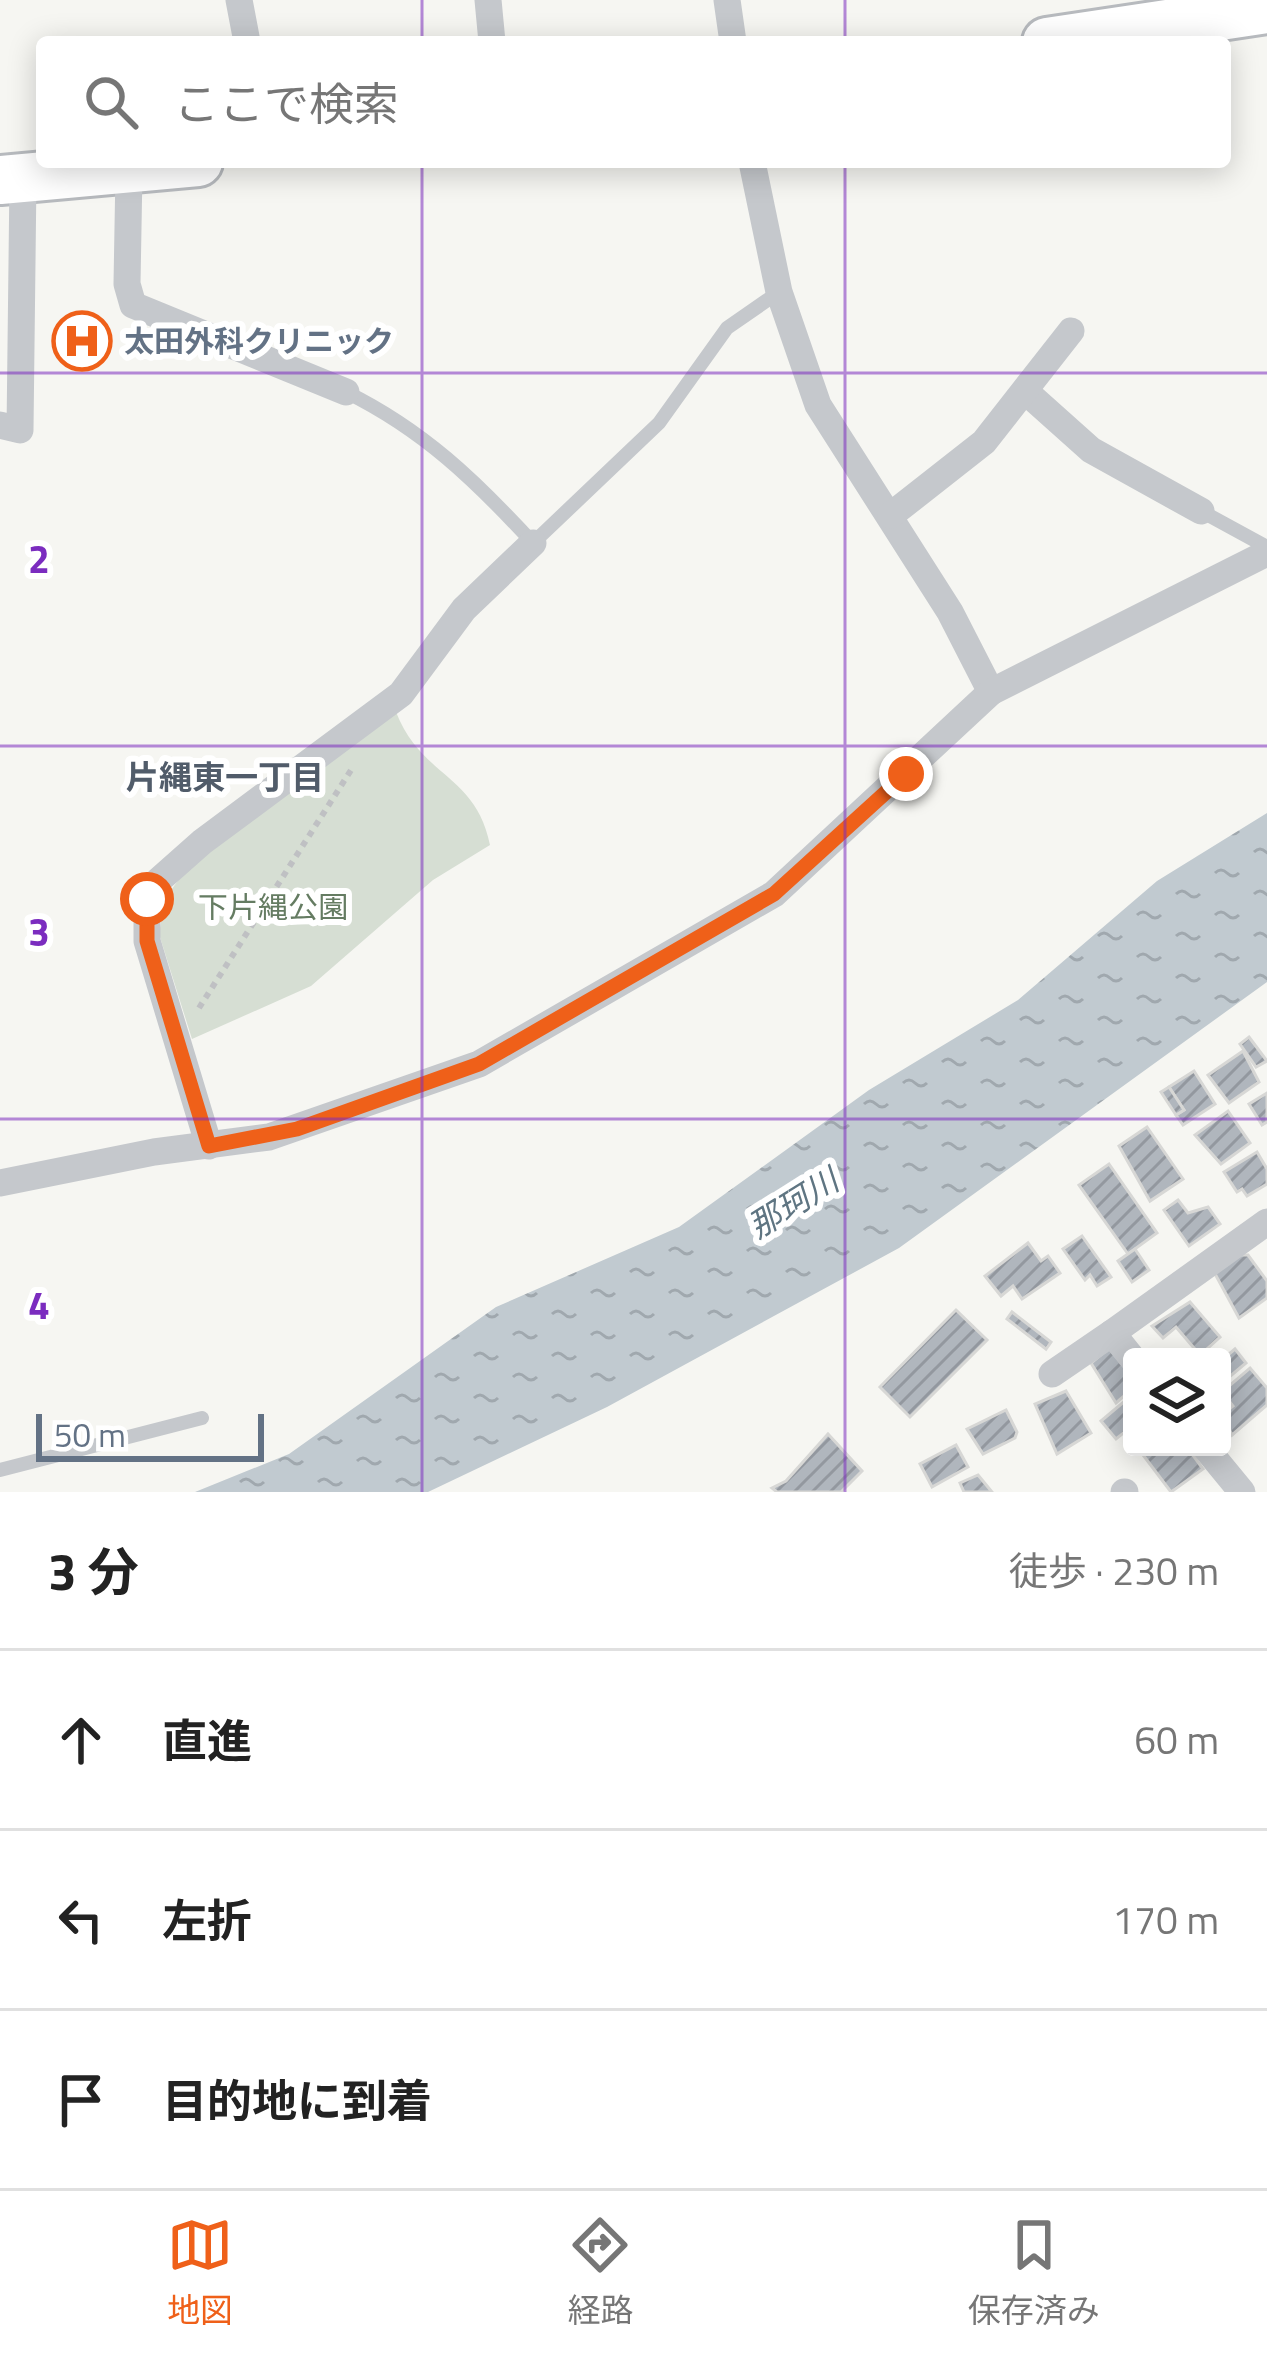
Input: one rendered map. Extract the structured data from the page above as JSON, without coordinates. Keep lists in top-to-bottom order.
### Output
{
  "districts": ["片縄東一丁目"],
  "water": ["那珂川"],
  "parks": ["下片縄公園"],
  "places": {
    "hospital": ["太田外科クリニック"]
  },
  "scale_bar": "50 m",
  "page": {
    "search": "ここで検索",
    "scale": "50 m",
    "heading": ["3 分", "徒歩 · 230 m"],
    "list": [
      ["直進", "60 m"],
      ["左折", "170 m"],
      "目的地に到着"
    ],
    "nav": ["地図", "経路", "保存済み"]
  },
  "grid": {
    "rows": ["2", "3", "4"]
  }
}
